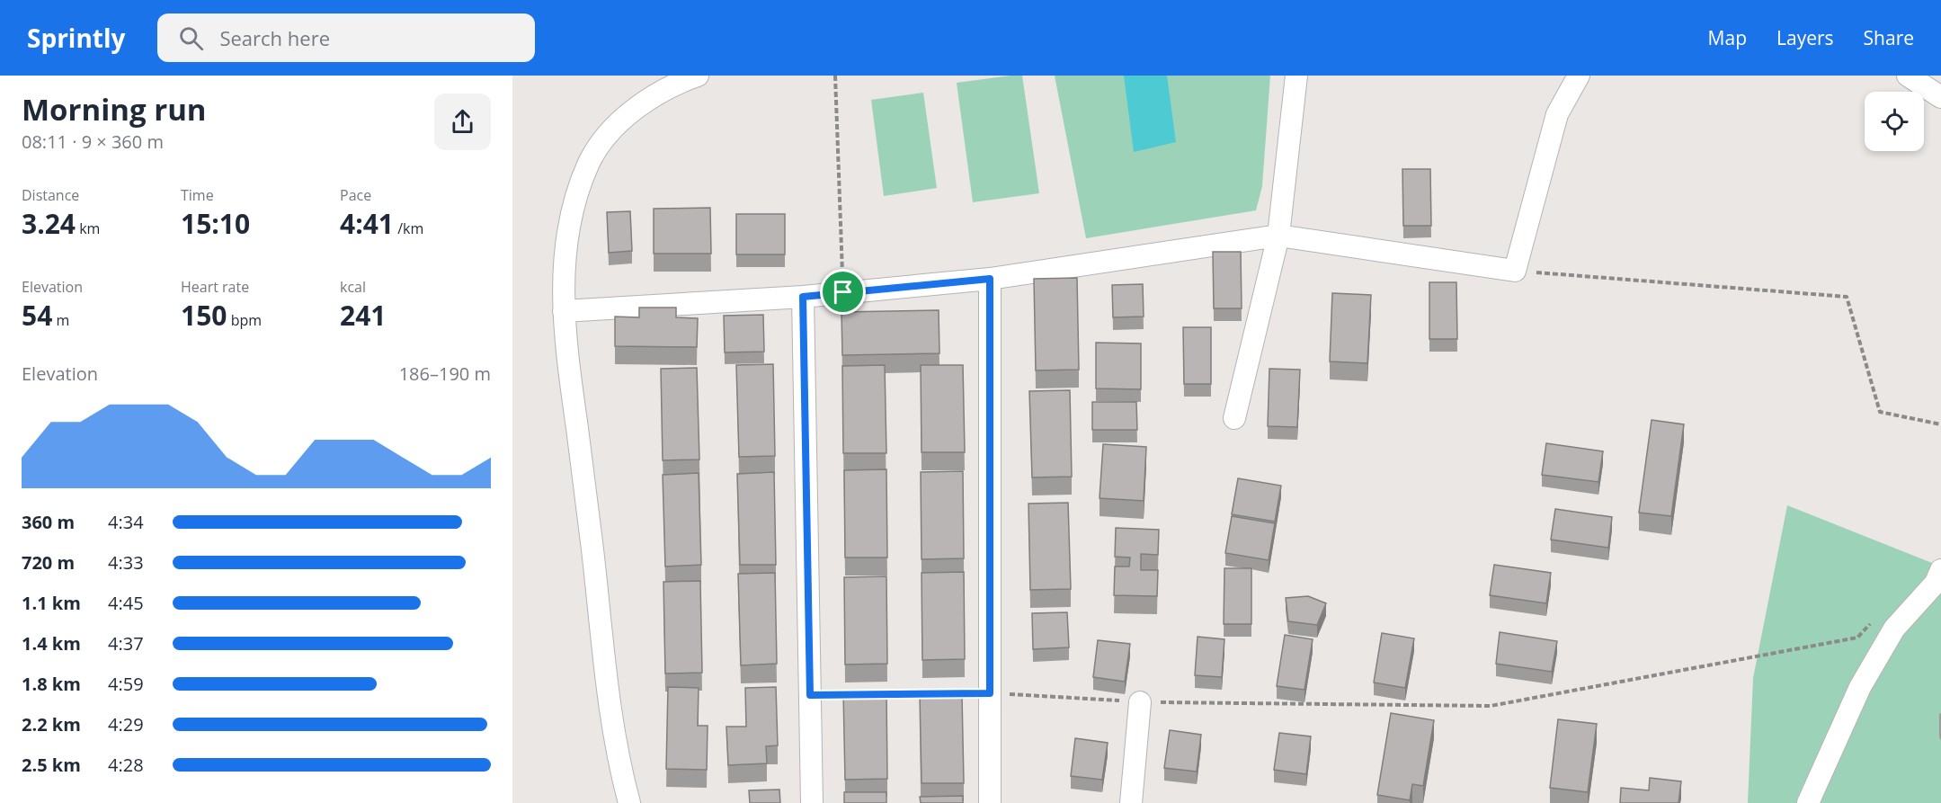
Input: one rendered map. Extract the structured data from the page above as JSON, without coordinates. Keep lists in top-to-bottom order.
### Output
{
  "page": {
    "header": "Sprintly",
    "search": "Search here",
    "nav": ["Map", "Layers", "Share"],
    "heading": ["Morning run", "08:11 · 9 × 360 m"],
    "stats": [
      ["Distance", "3.24 km"],
      ["Time", "15:10"],
      ["Pace", "4:41 /km"],
      ["Elevation", "54 m"],
      ["Heart rate", "150 bpm"],
      ["kcal", "241"]
    ],
    "chart": ["Elevation", "186–190 m"],
    "list": [
      {
        "name": "360 m",
        "note": "4:34"
      },
      {
        "name": "720 m",
        "note": "4:33"
      },
      {
        "name": "1.1 km",
        "note": "4:45"
      },
      {
        "name": "1.4 km",
        "note": "4:37"
      },
      {
        "name": "1.8 km",
        "note": "4:59"
      },
      {
        "name": "2.2 km",
        "note": "4:29"
      },
      {
        "name": "2.5 km",
        "note": "4:28"
      }
    ]
  }
}
